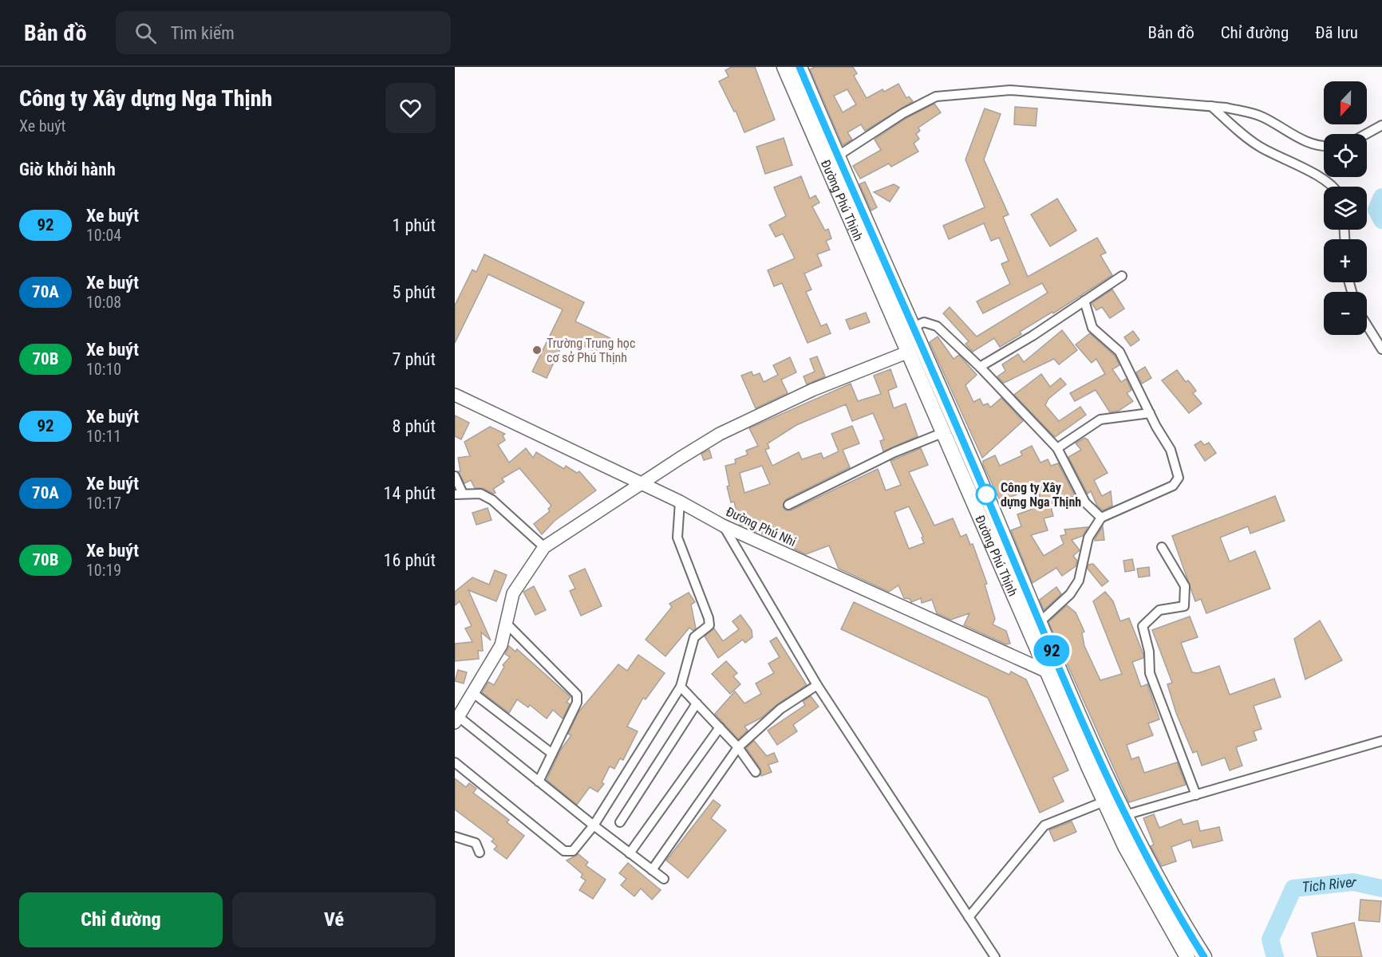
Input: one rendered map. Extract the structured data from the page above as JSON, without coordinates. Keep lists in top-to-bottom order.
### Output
{
  "streets": {
    "highway": ["Đường Phú Thịnh"],
    "street": ["Đường Phú Nhi"]
  },
  "crossings": [
    ["Đường Phú Thịnh", "Đường Phú Nhi"]
  ],
  "water": ["Tich River"],
  "places": ["Trường Trung học cơ sở Phú Thịnh", "Công ty Xây dựng Nga Thịnh"],
  "lines": ["bus line 92"],
  "north": "bottom",
  "page": {
    "header": "Bản đồ",
    "search": "Tìm kiếm",
    "nav": ["Bản đồ", "Chỉ đường", "Đã lưu"],
    "heading": [
      ["Công ty Xây dựng Nga Thịnh", "Xe buýt"],
      "Giờ khởi hành"
    ],
    "on_map": "92",
    "map_buttons": ["+", "−"],
    "list": [
      {
        "mark": "92",
        "name": "Xe buýt",
        "note": "10:04",
        "value": "1 phút"
      },
      {
        "mark": "70A",
        "name": "Xe buýt",
        "note": "10:08",
        "value": "5 phút"
      },
      {
        "mark": "70B",
        "name": "Xe buýt",
        "note": "10:10",
        "value": "7 phút"
      },
      {
        "mark": "92",
        "name": "Xe buýt",
        "note": "10:11",
        "value": "8 phút"
      },
      {
        "mark": "70A",
        "name": "Xe buýt",
        "note": "10:17",
        "value": "14 phút"
      },
      {
        "mark": "70B",
        "name": "Xe buýt",
        "note": "10:19",
        "value": "16 phút"
      }
    ],
    "buttons": ["Chỉ đường", "Vé"]
  }
}
